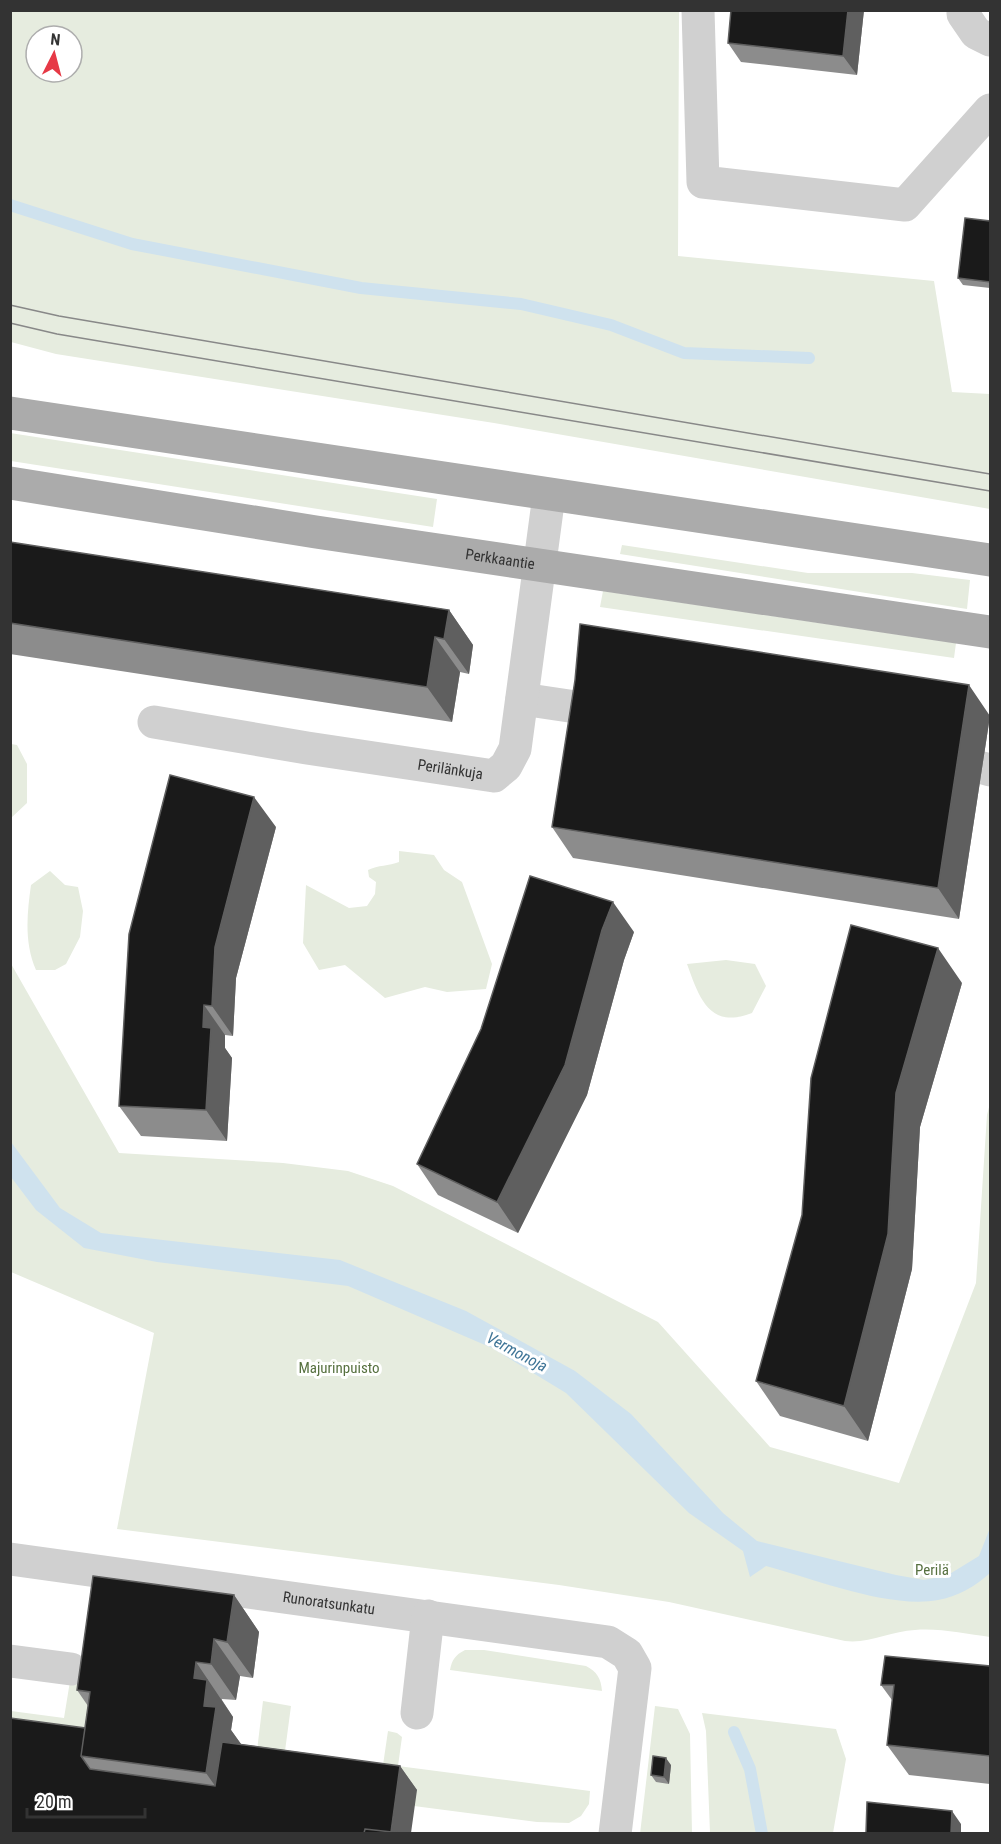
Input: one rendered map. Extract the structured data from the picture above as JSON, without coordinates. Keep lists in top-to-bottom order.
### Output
{
  "streets": {
    "main road": ["Perkkaantie"],
    "street": ["Perilänkuja", "Runoratsunkatu"]
  },
  "crossings": [
    ["Perkkaantie", "Perilänkuja"]
  ],
  "water": ["Vermonoja"],
  "parks": ["Majurinpuisto", "Perilä"],
  "scale_bar": "20 m",
  "north": "top"
}
